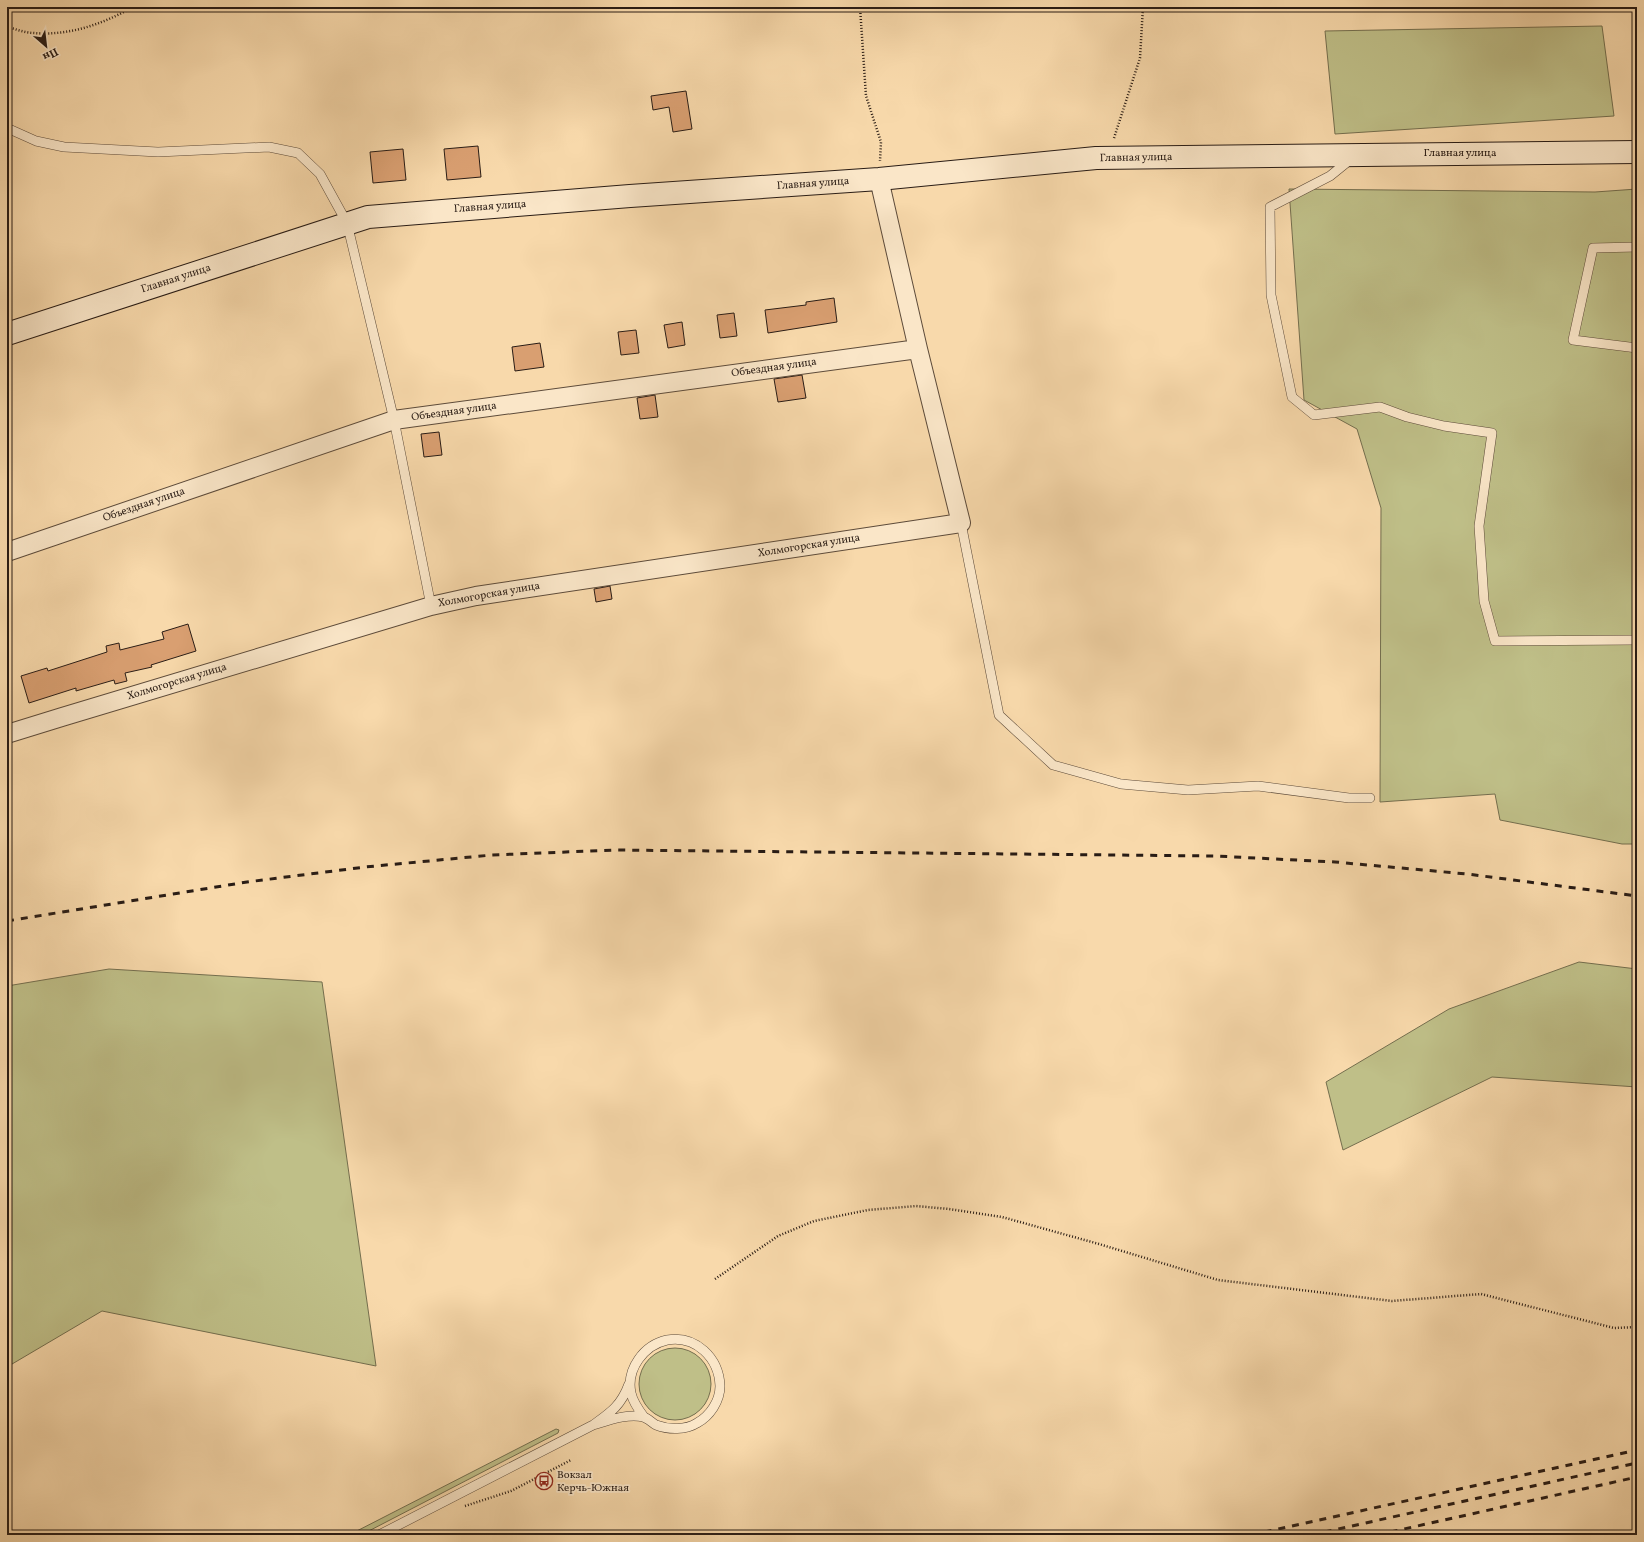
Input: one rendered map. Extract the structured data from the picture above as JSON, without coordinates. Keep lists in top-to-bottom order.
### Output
{
  "streets": {
    "street": ["Главная улица", "Объездная улица", "Холмогорская улица"]
  },
  "places": {
    "bus stop": ["Вокзал Керчь-Южная"]
  },
  "north": "bottom right"
}
